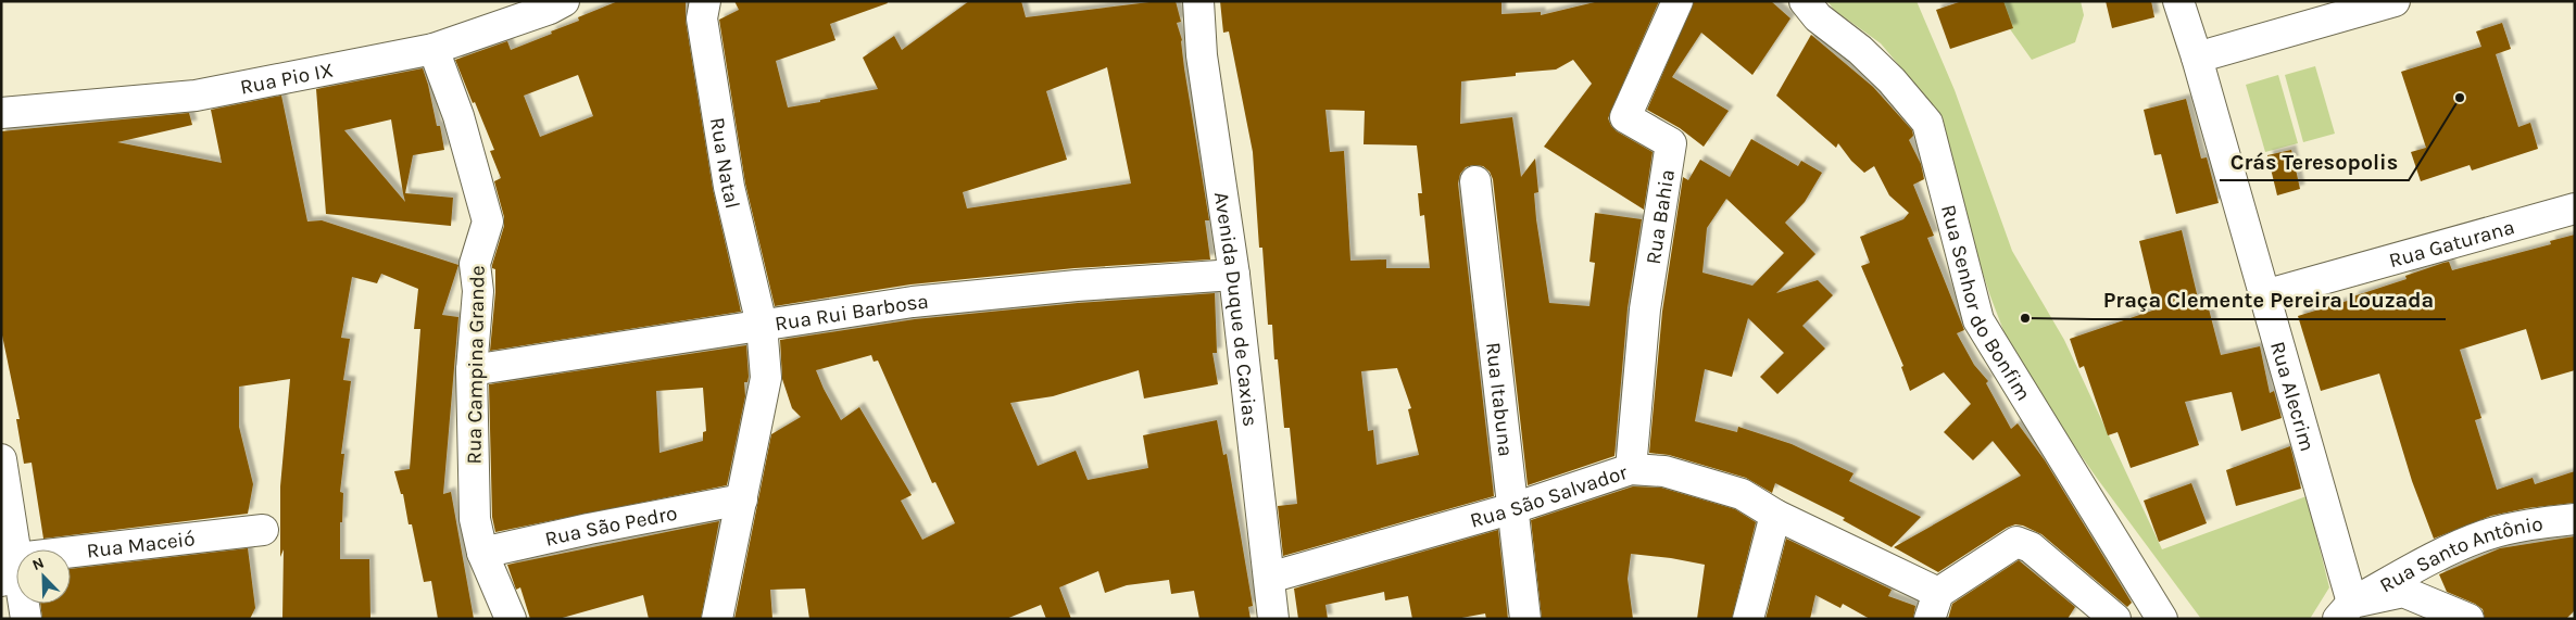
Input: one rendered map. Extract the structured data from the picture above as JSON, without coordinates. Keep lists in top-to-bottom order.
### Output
{
  "streets": {
    "street": [
      "Rua Pio IX",
      "Rua Natal",
      "Rua Bahia",
      "Rua Gaturana",
      "Rua Senhor do Bonfim",
      "Avenida Duque de Caxias",
      "Rua Rui Barbosa",
      "Rua Campina Grande",
      "Rua Alecrim",
      "Rua Itabuna",
      "Rua São Salvador",
      "Rua São Pedro",
      "Rua Maceió",
      "Rua Santo Antônio"
    ]
  },
  "crossings": [
    ["Rua Pio IX", "Rua Campina Grande"],
    ["Rua Natal", "Rua Rui Barbosa"],
    ["Rua Natal", "Rua São Pedro"],
    ["Rua Bahia", "Rua São Salvador"],
    ["Rua Gaturana", "Rua Alecrim"],
    ["Avenida Duque de Caxias", "Rua Rui Barbosa"],
    ["Avenida Duque de Caxias", "Rua São Salvador"],
    ["Rua Rui Barbosa", "Rua Campina Grande"],
    ["Rua Campina Grande", "Rua São Pedro"],
    ["Rua Alecrim", "Rua Santo Antônio"],
    ["Rua Itabuna", "Rua São Salvador"]
  ],
  "places": ["Crás Teresopolis", "Praça Clemente Pereira Louzada"],
  "north": "top left"
}
